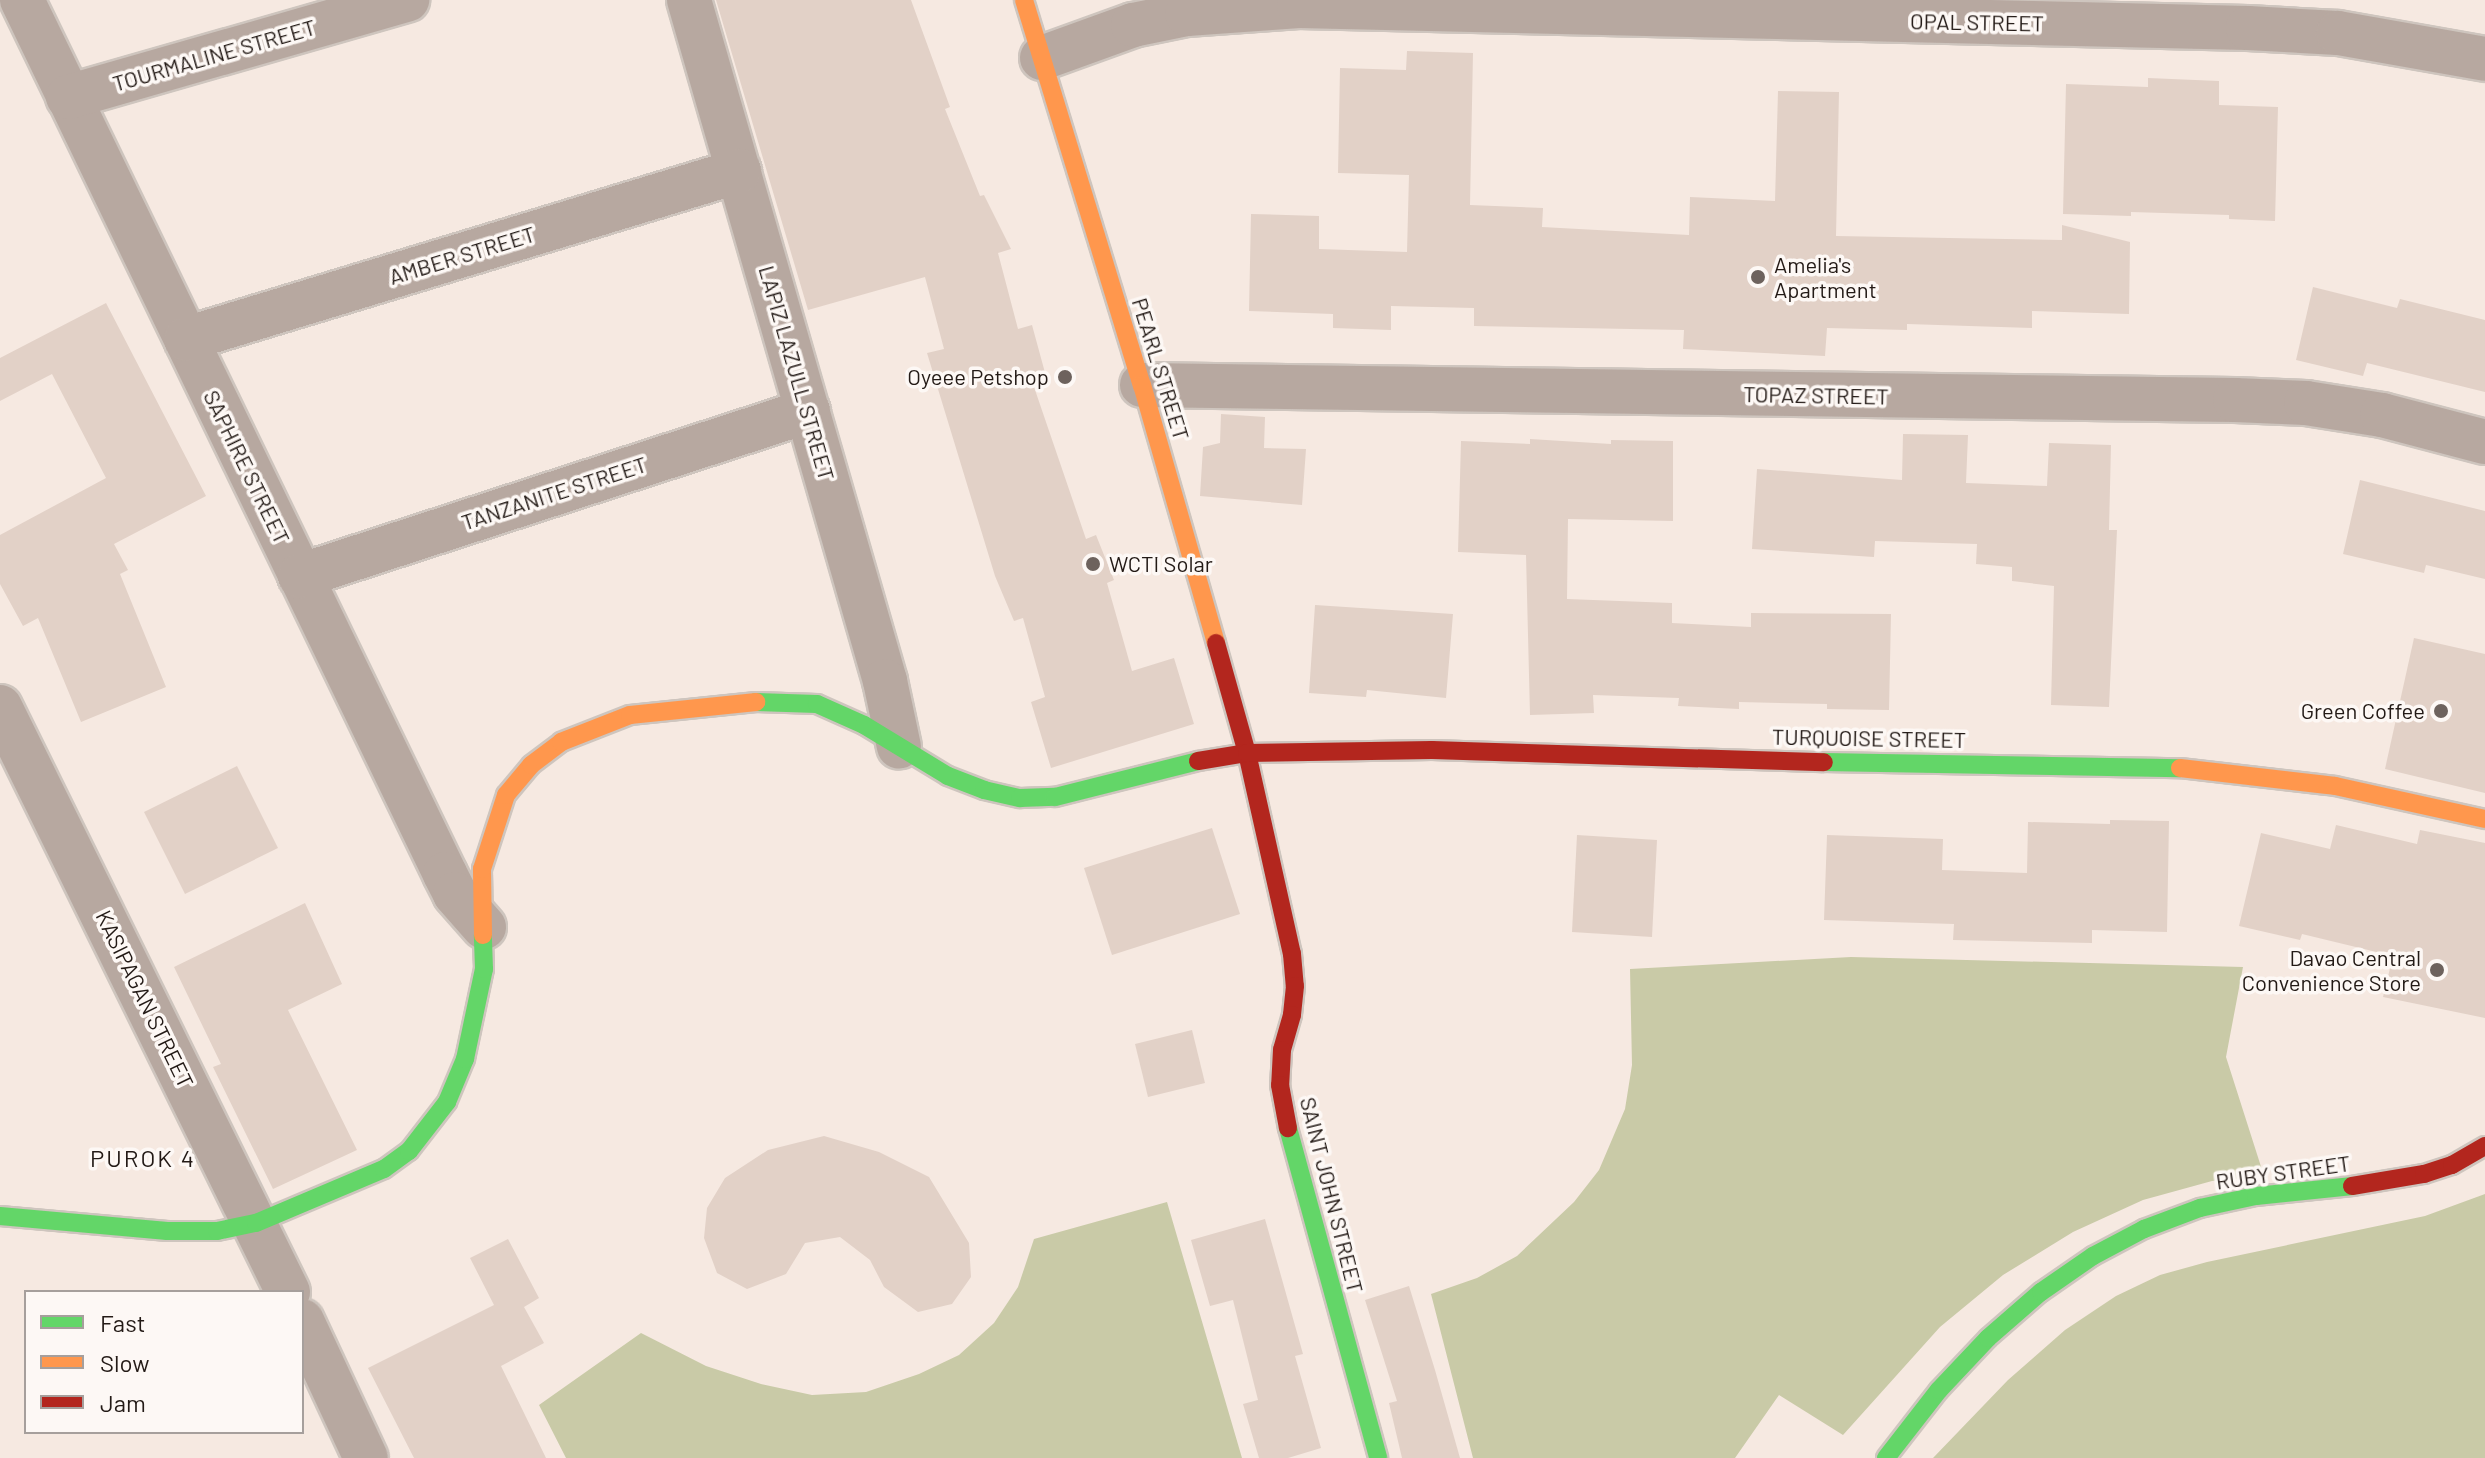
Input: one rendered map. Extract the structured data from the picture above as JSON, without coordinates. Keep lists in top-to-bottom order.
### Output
{
  "streets": {
    "street": [
      "OPAL STREET",
      "TOURMALINE STREET",
      "AMBER STREET",
      "PEARL STREET",
      "LAPIZ LAZULL STREET",
      "TOPAZ STREET",
      "SAPHIRE STREET",
      "TANZANITE STREET",
      "TURQUOISE STREET",
      "KASIPAGAN STREET",
      "RUBY STREET",
      "SAINT JOHN STREET"
    ]
  },
  "crossings": [
    ["OPAL STREET", "PEARL STREET"],
    ["TOURMALINE STREET", "SAPHIRE STREET"],
    ["AMBER STREET", "LAPIZ LAZULL STREET"],
    ["AMBER STREET", "SAPHIRE STREET"],
    ["PEARL STREET", "TOPAZ STREET"],
    ["PEARL STREET", "TURQUOISE STREET"],
    ["PEARL STREET", "SAINT JOHN STREET"],
    ["LAPIZ LAZULL STREET", "TANZANITE STREET"],
    ["LAPIZ LAZULL STREET", "TURQUOISE STREET"],
    ["SAPHIRE STREET", "TANZANITE STREET"],
    ["SAPHIRE STREET", "TURQUOISE STREET"],
    ["TURQUOISE STREET", "KASIPAGAN STREET"],
    ["TURQUOISE STREET", "SAINT JOHN STREET"]
  ],
  "districts": ["PUROK 4"],
  "places": [
    "Amelia's Apartment",
    "Oyeee Petshop",
    "WCTI Solar",
    "Green Coffee",
    "Davao Central Convenience Store"
  ],
  "legend": ["Fast", "Slow", "Jam"]
}
